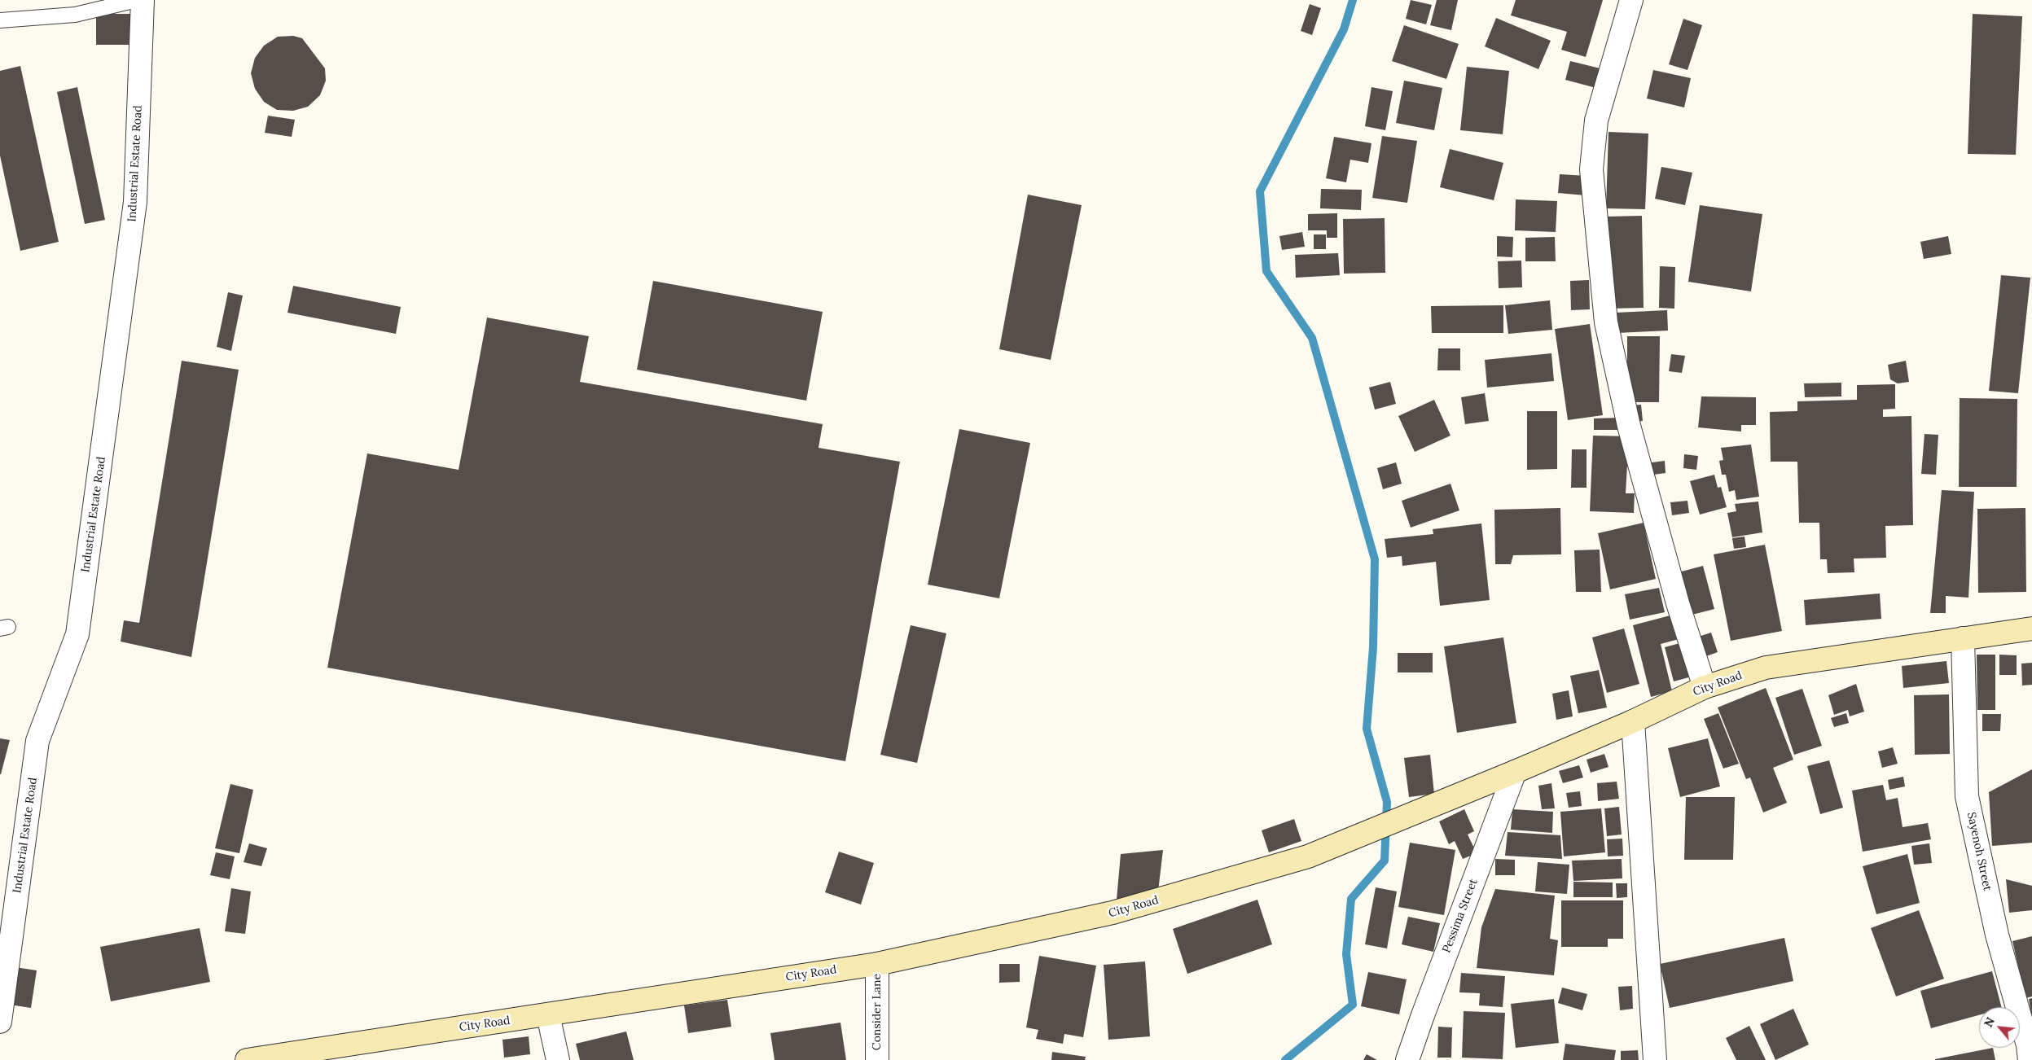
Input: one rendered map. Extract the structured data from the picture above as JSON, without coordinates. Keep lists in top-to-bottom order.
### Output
{
  "streets": {
    "main road": ["City Road"],
    "street": [
      "Industrial Estate Road",
      "Sayenoh Street",
      "Pessima Street",
      "Consider Lane"
    ]
  },
  "crossings": [
    ["City Road", "Sayenoh Street"],
    ["City Road", "Pessima Street"],
    ["City Road", "Consider Lane"]
  ],
  "north": "top left"
}
